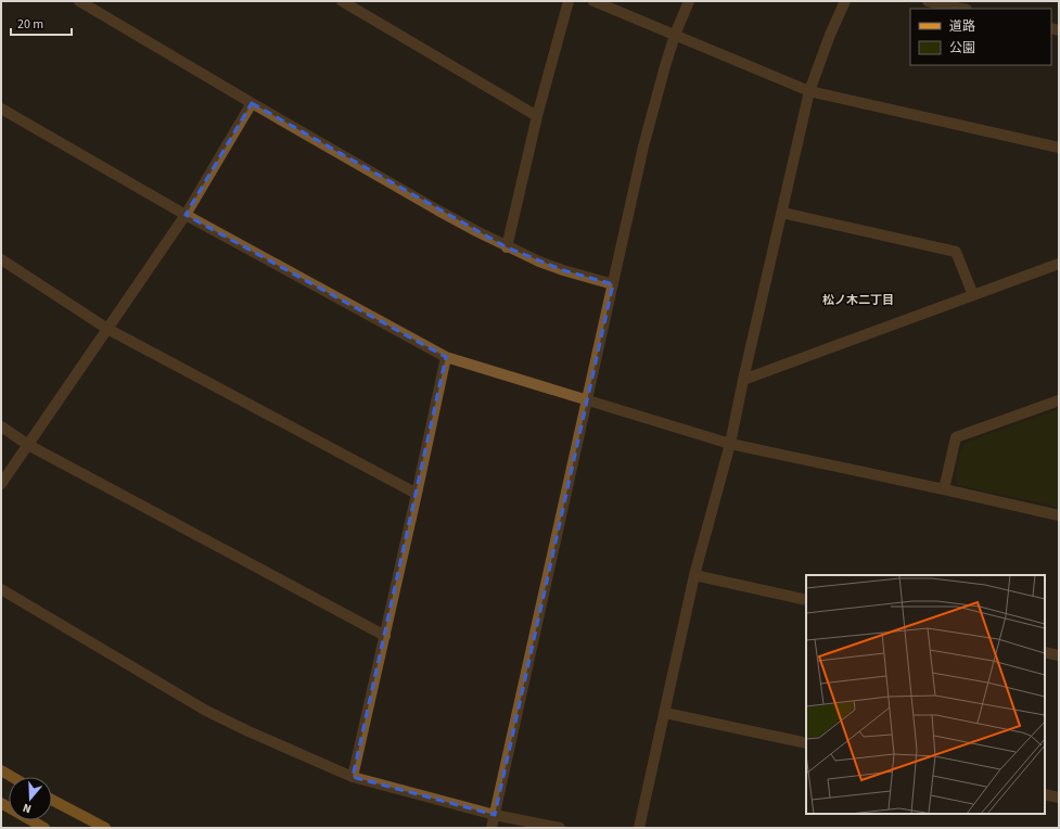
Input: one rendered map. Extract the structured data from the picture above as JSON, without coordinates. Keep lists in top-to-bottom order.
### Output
{
  "districts": ["松ノ木二丁目"],
  "legend": ["道路", "公園"],
  "scale_bar": "20 m",
  "north": "bottom"
}
